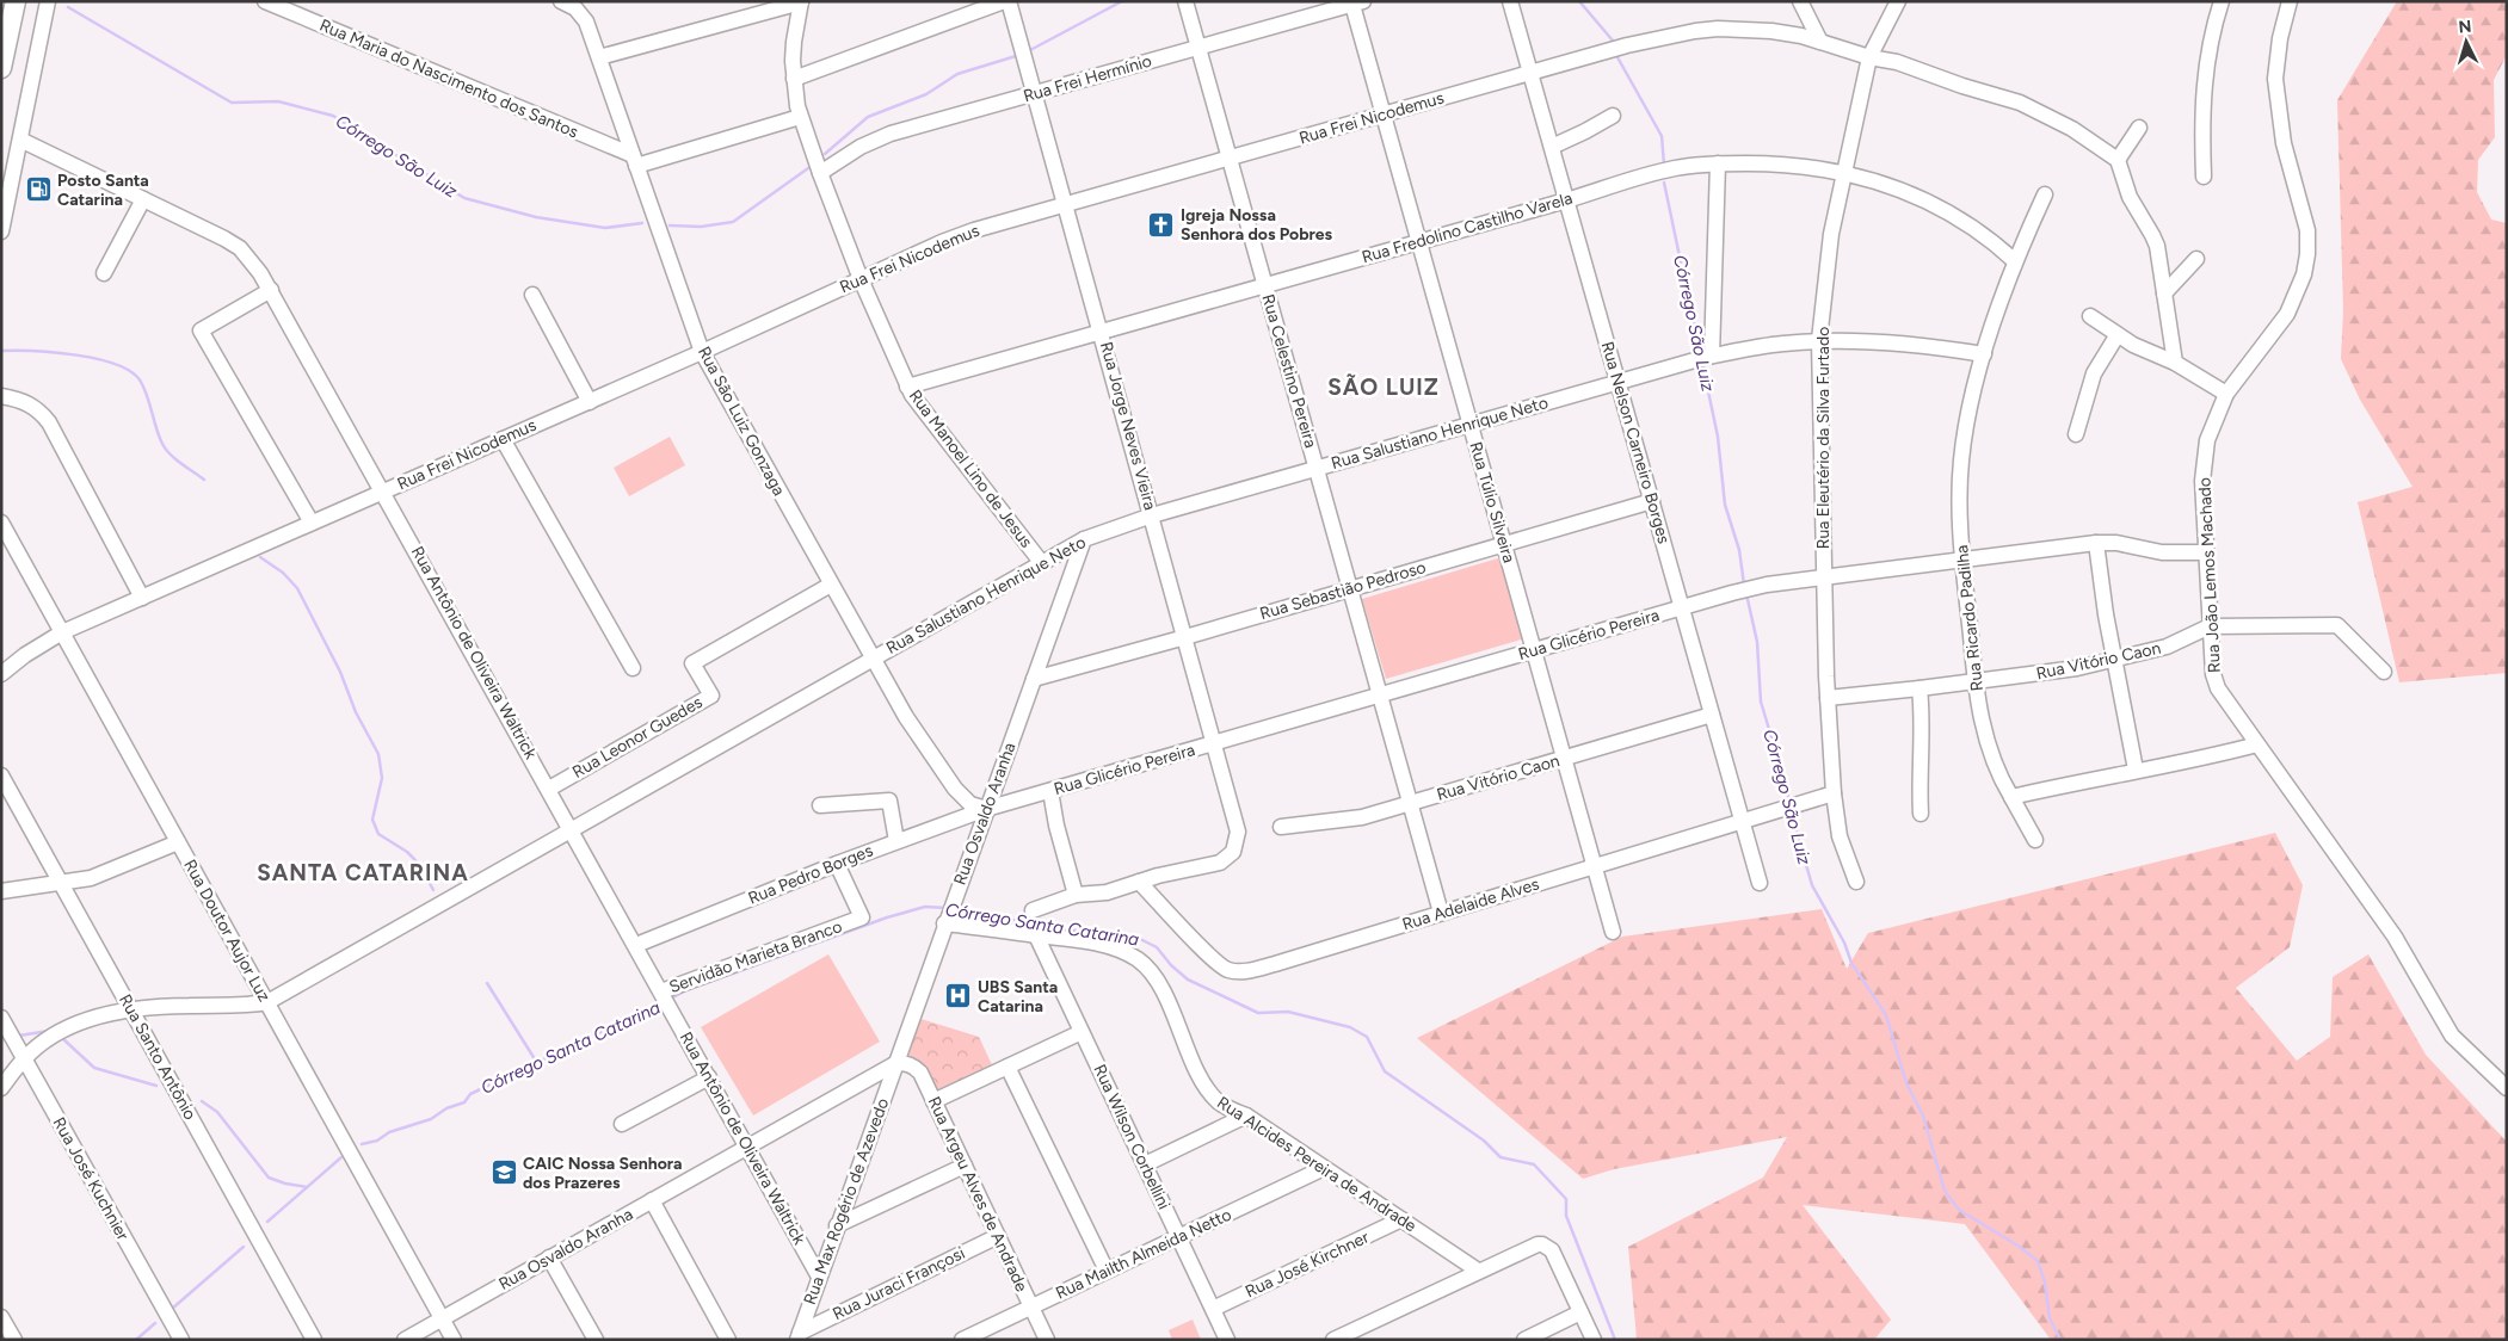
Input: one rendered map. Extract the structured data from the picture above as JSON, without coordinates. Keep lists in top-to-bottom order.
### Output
{
  "streets": {
    "street": [
      "Rua Maria do Nascimento dos Santos",
      "Rua Frei Hermínio",
      "Rua Frei Nicodemus",
      "Rua Fredolino Castilho Varela",
      "Rua Celestino Pereira",
      "Rua São Luiz Gonzaga",
      "Rua Jorge Neves Vieira",
      "Rua Salustiano Henrique Neto",
      "Rua Eleutério da Silva Furtado",
      "Rua Nelson Carneiro Borges",
      "Rua Manoel Lino de Jesus",
      "Rua Túlio Silveira",
      "Rua João Lemos Machado",
      "Rua Sebastião Pedroso",
      "Rua Ricardo Padilha",
      "Rua Glicério Pereira",
      "Rua Antônio de Oliveira Waltrick",
      "Rua Vitório Caon",
      "Rua Leonor Guedes",
      "Rua Osvaldo Aranha",
      "Rua Pedro Borges",
      "Rua Adelaide Alves",
      "Rua Doutor Aujor Luz",
      "Servidão Marieta Branco",
      "Rua Santo Antônio",
      "Rua Wilson Corbellini",
      "Rua Alcides Pereira de Andrade",
      "Rua José Kuchnier",
      "Rua Argeu Alves de Andrade",
      "Rua Max Rogério de Azevedo",
      "Rua Mailth Almeida Netto",
      "Rua José Kirchner",
      "Rua Juraci Françosi"
    ]
  },
  "crossings": [
    ["Rua Maria do Nascimento dos Santos", "Rua São Luiz Gonzaga"],
    ["Rua Frei Hermínio", "Rua Celestino Pereira"],
    ["Rua Frei Hermínio", "Rua Jorge Neves Vieira"],
    ["Rua Frei Hermínio", "Rua Manoel Lino de Jesus"],
    ["Rua Frei Hermínio", "Rua Túlio Silveira"],
    ["Rua Frei Nicodemus", "Rua Celestino Pereira"],
    ["Rua Frei Nicodemus", "Rua São Luiz Gonzaga"],
    ["Rua Frei Nicodemus", "Rua Jorge Neves Vieira"],
    ["Rua Frei Nicodemus", "Rua Eleutério da Silva Furtado"],
    ["Rua Frei Nicodemus", "Rua Nelson Carneiro Borges"],
    ["Rua Frei Nicodemus", "Rua Manoel Lino de Jesus"],
    ["Rua Frei Nicodemus", "Rua Túlio Silveira"],
    ["Rua Frei Nicodemus", "Rua Antônio de Oliveira Waltrick"],
    ["Rua Frei Nicodemus", "Rua Doutor Aujor Luz"],
    ["Rua Fredolino Castilho Varela", "Rua Celestino Pereira"],
    ["Rua Fredolino Castilho Varela", "Rua Jorge Neves Vieira"],
    ["Rua Fredolino Castilho Varela", "Rua Eleutério da Silva Furtado"],
    ["Rua Fredolino Castilho Varela", "Rua Nelson Carneiro Borges"],
    ["Rua Fredolino Castilho Varela", "Rua Manoel Lino de Jesus"],
    ["Rua Fredolino Castilho Varela", "Rua Túlio Silveira"],
    ["Rua Fredolino Castilho Varela", "Rua Ricardo Padilha"],
    ["Rua Celestino Pereira", "Rua Salustiano Henrique Neto"],
    ["Rua Celestino Pereira", "Rua Sebastião Pedroso"],
    ["Rua Celestino Pereira", "Rua Glicério Pereira"],
    ["Rua Celestino Pereira", "Rua Vitório Caon"],
    ["Rua Celestino Pereira", "Rua Adelaide Alves"],
    ["Rua São Luiz Gonzaga", "Rua Salustiano Henrique Neto"],
    ["Rua São Luiz Gonzaga", "Rua Glicério Pereira"],
    ["Rua São Luiz Gonzaga", "Rua Leonor Guedes"],
    ["Rua São Luiz Gonzaga", "Rua Osvaldo Aranha"],
    ["Rua São Luiz Gonzaga", "Rua Pedro Borges"],
    ["Rua Jorge Neves Vieira", "Rua Salustiano Henrique Neto"],
    ["Rua Jorge Neves Vieira", "Rua Sebastião Pedroso"],
    ["Rua Jorge Neves Vieira", "Rua Glicério Pereira"],
    ["Rua Jorge Neves Vieira", "Rua Adelaide Alves"],
    ["Rua Salustiano Henrique Neto", "Rua Eleutério da Silva Furtado"],
    ["Rua Salustiano Henrique Neto", "Rua Nelson Carneiro Borges"],
    ["Rua Salustiano Henrique Neto", "Rua Manoel Lino de Jesus"],
    ["Rua Salustiano Henrique Neto", "Rua Túlio Silveira"],
    ["Rua Salustiano Henrique Neto", "Rua Ricardo Padilha"],
    ["Rua Salustiano Henrique Neto", "Rua Antônio de Oliveira Waltrick"],
    ["Rua Salustiano Henrique Neto", "Rua Osvaldo Aranha"],
    ["Rua Salustiano Henrique Neto", "Rua Doutor Aujor Luz"],
    ["Rua Eleutério da Silva Furtado", "Rua Glicério Pereira"],
    ["Rua Eleutério da Silva Furtado", "Rua Vitório Caon"],
    ["Rua Eleutério da Silva Furtado", "Rua Adelaide Alves"],
    ["Rua Nelson Carneiro Borges", "Rua Sebastião Pedroso"],
    ["Rua Nelson Carneiro Borges", "Rua Glicério Pereira"],
    ["Rua Nelson Carneiro Borges", "Rua Vitório Caon"],
    ["Rua Nelson Carneiro Borges", "Rua Adelaide Alves"],
    ["Rua Túlio Silveira", "Rua Sebastião Pedroso"],
    ["Rua Túlio Silveira", "Rua Glicério Pereira"],
    ["Rua Túlio Silveira", "Rua Vitório Caon"],
    ["Rua Túlio Silveira", "Rua Adelaide Alves"],
    ["Rua João Lemos Machado", "Rua Glicério Pereira"],
    ["Rua João Lemos Machado", "Rua Vitório Caon"],
    ["Rua Sebastião Pedroso", "Rua Osvaldo Aranha"],
    ["Rua Ricardo Padilha", "Rua Glicério Pereira"],
    ["Rua Ricardo Padilha", "Rua Vitório Caon"],
    ["Rua Glicério Pereira", "Rua Osvaldo Aranha"],
    ["Rua Glicério Pereira", "Rua Pedro Borges"],
    ["Rua Antônio de Oliveira Waltrick", "Rua Leonor Guedes"],
    ["Rua Antônio de Oliveira Waltrick", "Rua Osvaldo Aranha"],
    ["Rua Antônio de Oliveira Waltrick", "Rua Pedro Borges"],
    ["Rua Antônio de Oliveira Waltrick", "Servidão Marieta Branco"],
    ["Rua Antônio de Oliveira Waltrick", "Rua Max Rogério de Azevedo"],
    ["Rua Osvaldo Aranha", "Rua Pedro Borges"],
    ["Rua Osvaldo Aranha", "Rua Doutor Aujor Luz"],
    ["Rua Osvaldo Aranha", "Rua Alcides Pereira de Andrade"],
    ["Rua Osvaldo Aranha", "Rua Argeu Alves de Andrade"],
    ["Rua Osvaldo Aranha", "Rua Max Rogério de Azevedo"],
    ["Rua Pedro Borges", "Servidão Marieta Branco"],
    ["Rua Wilson Corbellini", "Rua Alcides Pereira de Andrade"],
    ["Rua Wilson Corbellini", "Rua Mailth Almeida Netto"],
    ["Rua Wilson Corbellini", "Rua José Kirchner"],
    ["Rua Alcides Pereira de Andrade", "Rua Mailth Almeida Netto"],
    ["Rua Alcides Pereira de Andrade", "Rua José Kirchner"],
    ["Rua Argeu Alves de Andrade", "Rua Max Rogério de Azevedo"],
    ["Rua Argeu Alves de Andrade", "Rua Mailth Almeida Netto"],
    ["Rua Argeu Alves de Andrade", "Rua Juraci Françosi"],
    ["Rua Max Rogério de Azevedo", "Rua Juraci Françosi"]
  ],
  "districts": ["SÃO LUIZ", "SANTA CATARINA"],
  "water": ["Córrego São Luiz", "Córrego Santa Catarina"],
  "places": {
    "fuel station": ["Posto Santa Catarina"],
    "church": ["Igreja Nossa Senhora dos Pobres"],
    "hospital": ["UBS Santa Catarina"],
    "school or university": ["CAIC Nossa Senhora dos Prazeres"]
  },
  "north": "top"
}
